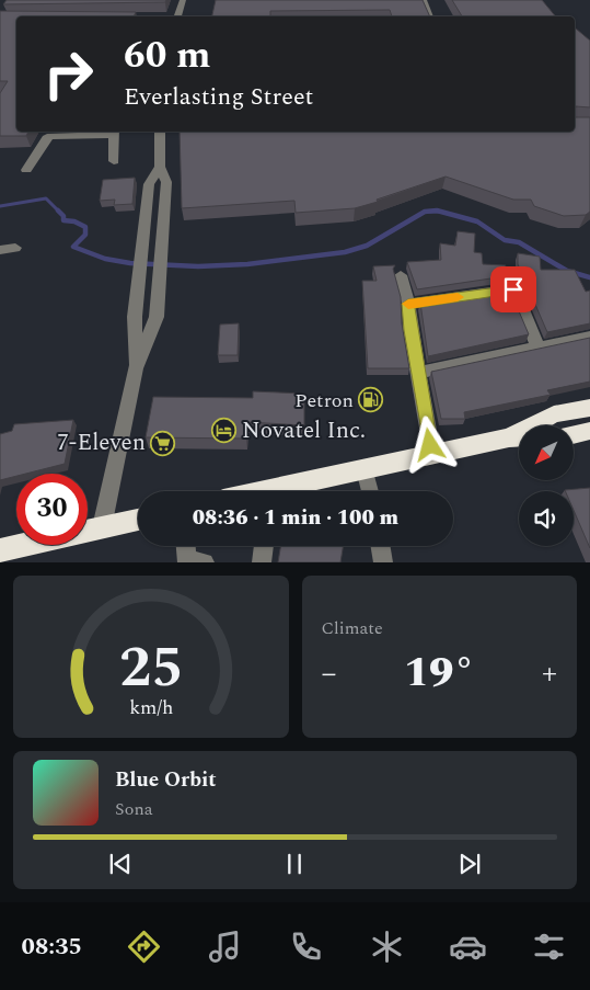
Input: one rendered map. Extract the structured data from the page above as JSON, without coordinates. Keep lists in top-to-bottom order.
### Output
{
  "places": {
    "fuel station": ["Petron"],
    "hotel": ["Novatel Inc."],
    "supermarket": ["7-Eleven"]
  },
  "north": "bottom left",
  "page": {
    "turn": ["60 m", "Everlasting Street"],
    "limit": "30",
    "trip": "08:36 · 1 min · 100 m",
    "tile": "Climate",
    "heat": ["−", "19°", "+"],
    "song": ["Blue Orbit", "Sona"],
    "tabs": "08:35",
    "gauge": ["25", "km/h"]
  }
}
